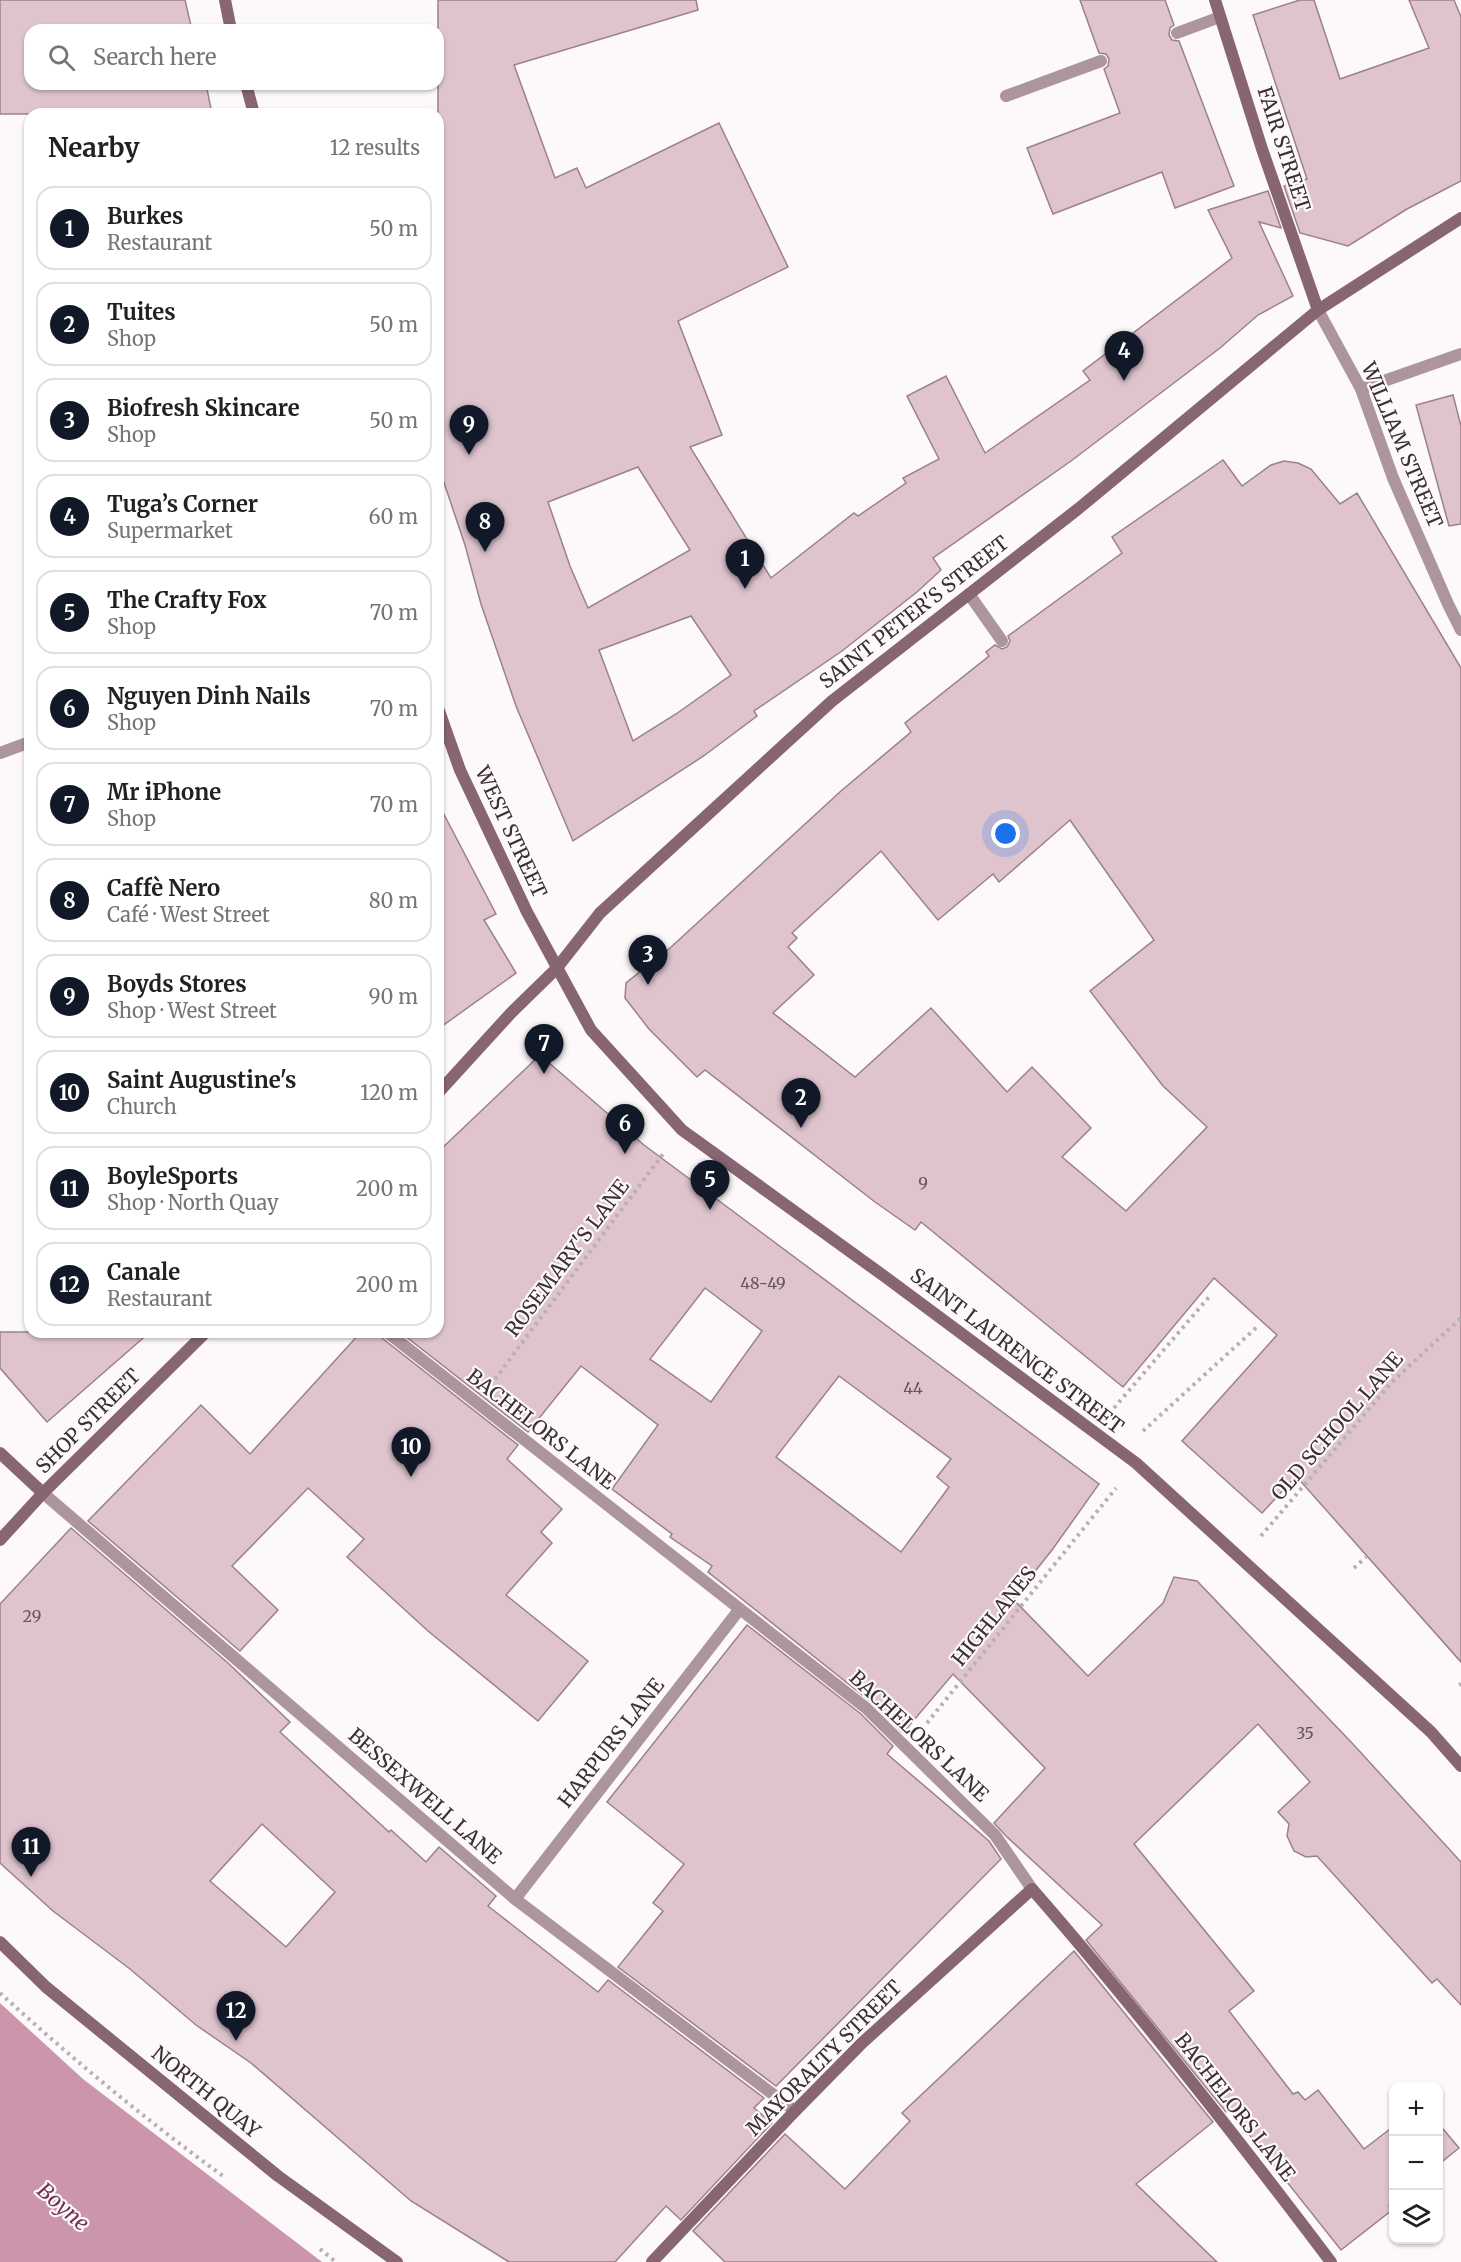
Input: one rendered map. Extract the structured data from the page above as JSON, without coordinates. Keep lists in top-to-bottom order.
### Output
{
  "streets": {
    "street": [
      "FAIR STREET",
      "WILLIAM STREET",
      "SAINT PETER'S STREET",
      "WEST STREET",
      "SAINT LAURENCE STREET",
      "SHOP STREET",
      "BACHELORS LANE",
      "HARPURS LANE",
      "BESSEXWELL LANE",
      "MAYORALTY STREET",
      "NORTH QUAY"
    ],
    "path": ["ROSEMARY'S LANE", "OLD SCHOOL LANE", "HIGHLANES"]
  },
  "crossings": [
    ["FAIR STREET", "WILLIAM STREET"],
    ["FAIR STREET", "SAINT PETER'S STREET"],
    ["WILLIAM STREET", "SAINT PETER'S STREET"],
    ["SAINT PETER'S STREET", "WEST STREET"],
    ["SAINT PETER'S STREET", "SAINT LAURENCE STREET"],
    ["WEST STREET", "SAINT LAURENCE STREET"],
    ["ROSEMARY'S LANE", "SAINT LAURENCE STREET"],
    ["ROSEMARY'S LANE", "BACHELORS LANE"],
    ["SAINT LAURENCE STREET", "OLD SCHOOL LANE"],
    ["SHOP STREET", "BESSEXWELL LANE"],
    ["BACHELORS LANE", "HIGHLANES"],
    ["BACHELORS LANE", "HARPURS LANE"],
    ["BACHELORS LANE", "MAYORALTY STREET"],
    ["HARPURS LANE", "BESSEXWELL LANE"],
    ["BESSEXWELL LANE", "MAYORALTY STREET"]
  ],
  "water": ["Boyne"],
  "house_numbers": [
    "9",
    "48-49",
    "44",
    "29",
    "35"
  ],
  "page": {
    "search": "Search here",
    "heading": ["Nearby", "12 results"],
    "list": [
      {
        "mark": "1",
        "name": "Burkes",
        "note": "Restaurant",
        "value": "50 m"
      },
      {
        "mark": "2",
        "name": "Tuites",
        "note": "Shop",
        "value": "50 m"
      },
      {
        "mark": "3",
        "name": "Biofresh Skincare",
        "note": "Shop",
        "value": "50 m"
      },
      {
        "mark": "4",
        "name": "Tuga’s Corner",
        "note": "Supermarket",
        "value": "60 m"
      },
      {
        "mark": "5",
        "name": "The Crafty Fox",
        "note": "Shop",
        "value": "70 m"
      },
      {
        "mark": "6",
        "name": "Nguyen Dinh Nails",
        "note": "Shop",
        "value": "70 m"
      },
      {
        "mark": "7",
        "name": "Mr iPhone",
        "note": "Shop",
        "value": "70 m"
      },
      {
        "mark": "8",
        "name": "Caffè Nero",
        "note": "Café · West Street",
        "value": "80 m"
      },
      {
        "mark": "9",
        "name": "Boyds Stores",
        "note": "Shop · West Street",
        "value": "90 m"
      },
      {
        "mark": "10",
        "name": "Saint Augustine's",
        "note": "Church",
        "value": "120 m"
      },
      {
        "mark": "11",
        "name": "BoyleSports",
        "note": "Shop · North Quay",
        "value": "200 m"
      },
      {
        "mark": "12",
        "name": "Canale",
        "note": "Restaurant",
        "value": "200 m"
      }
    ],
    "pins": [
      "4",
      "9",
      "8",
      "1",
      "3",
      "7",
      "2",
      "6",
      "5",
      "10",
      "11",
      "12"
    ],
    "map_buttons": ["+", "−"]
  }
}
